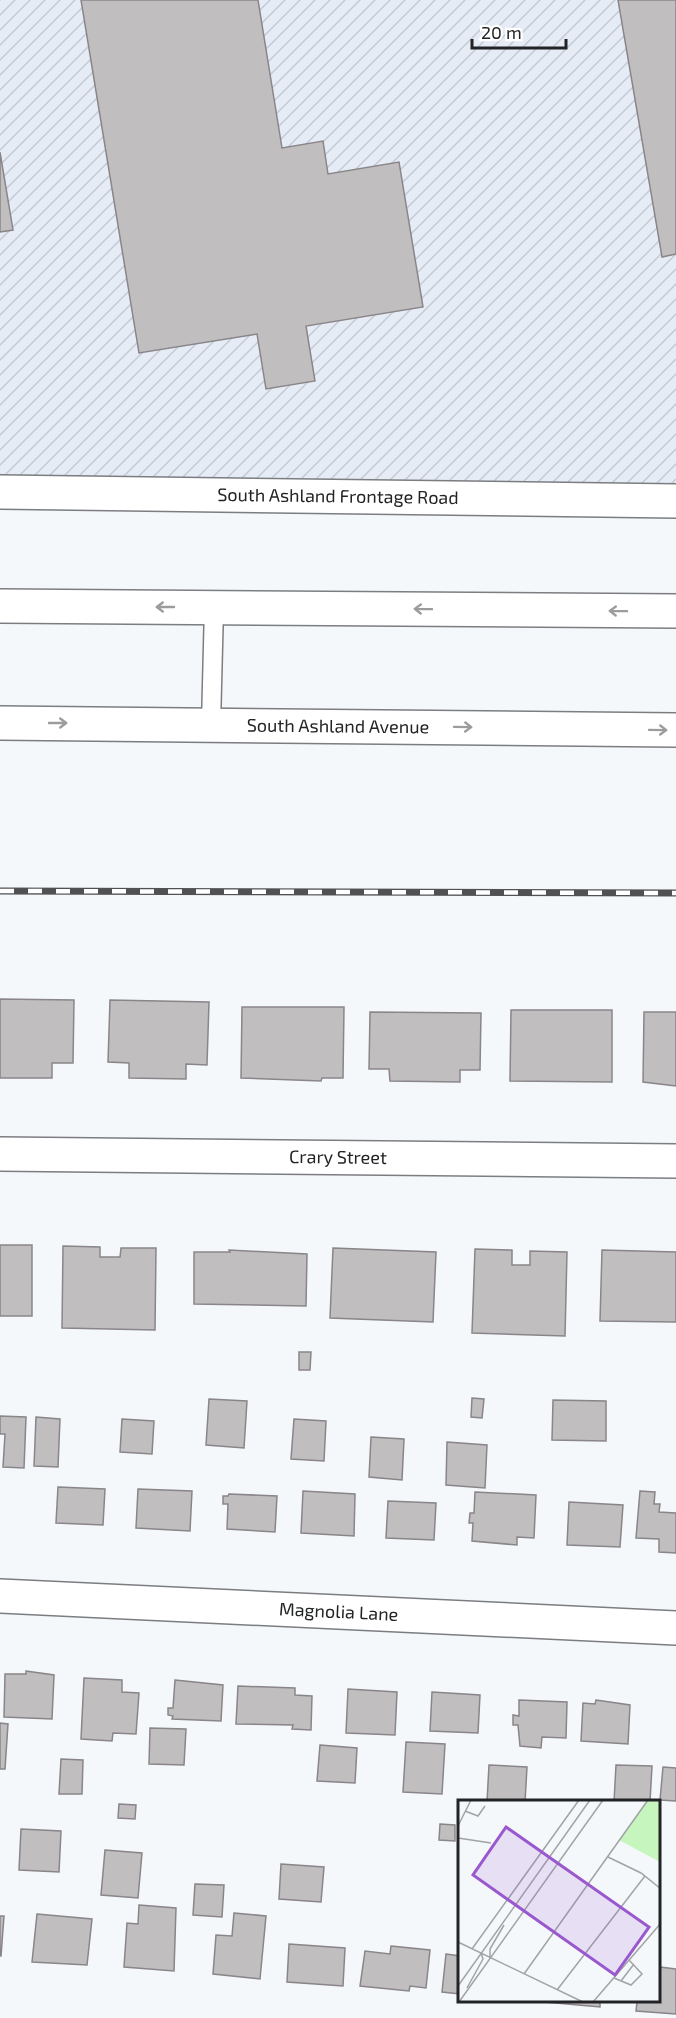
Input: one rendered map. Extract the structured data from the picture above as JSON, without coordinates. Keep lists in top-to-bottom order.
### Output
{
  "streets": {
    "street": [
      "South Ashland Frontage Road",
      "South Ashland Avenue",
      "Crary Street",
      "Magnolia Lane"
    ]
  },
  "scale_bar": "20 m"
}
